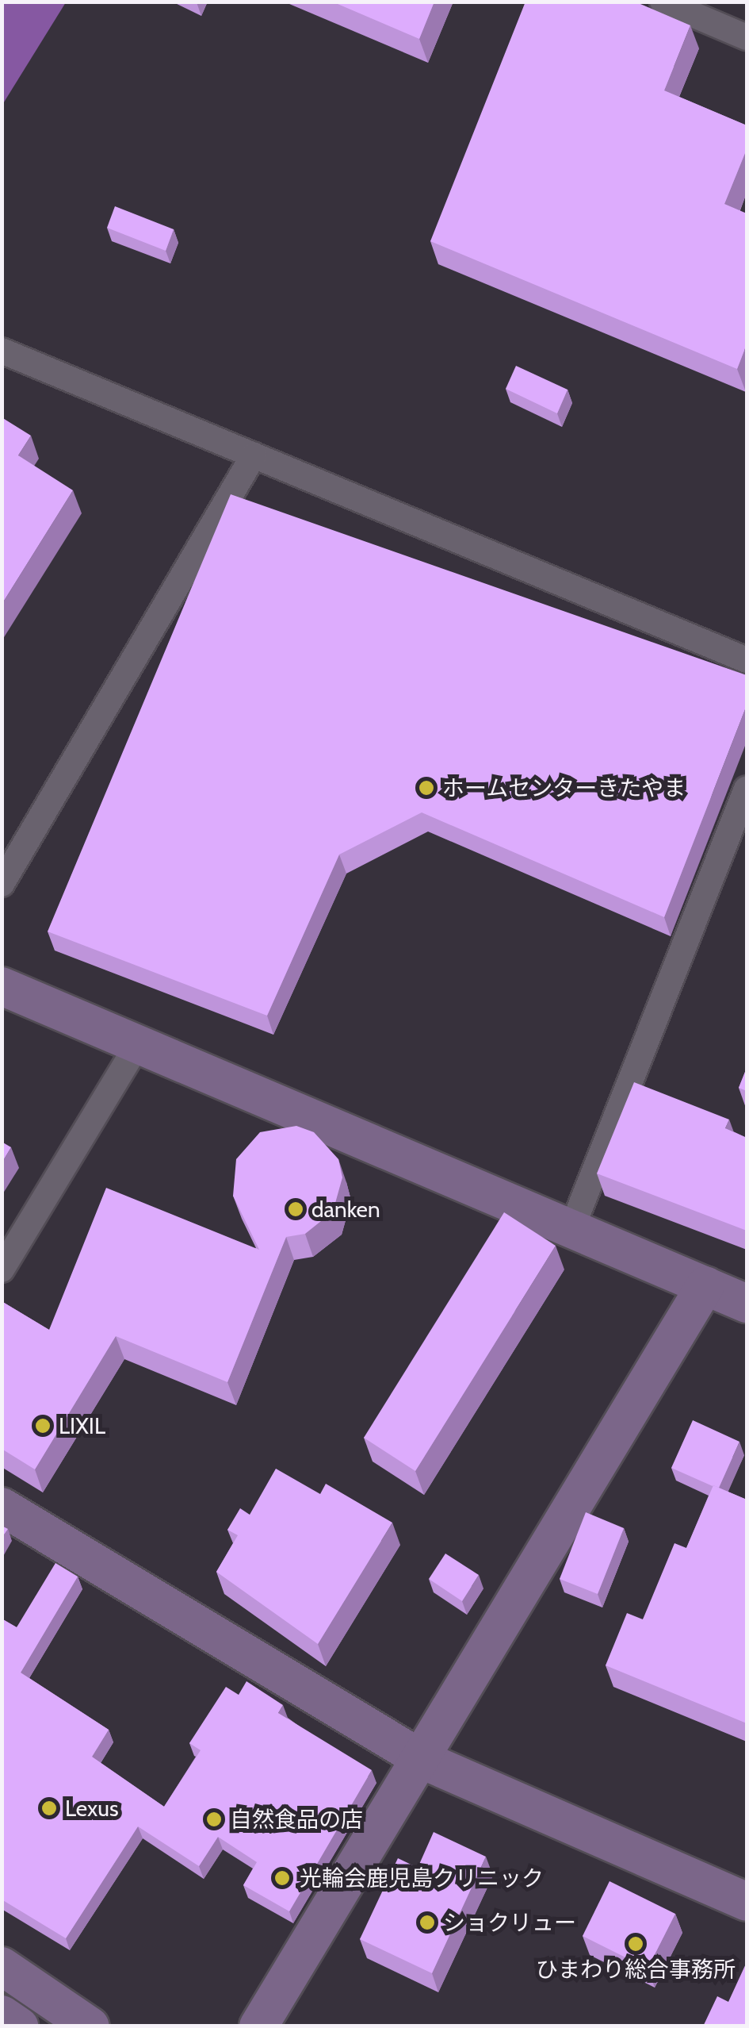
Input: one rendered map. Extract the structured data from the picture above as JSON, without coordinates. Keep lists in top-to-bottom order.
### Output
{
  "places": [
    "ホームセンターきたやま",
    "danken",
    "LIXIL",
    "Lexus",
    "自然食品の店",
    "光輪会鹿児島クリニック",
    "ショクリュー",
    "ひまわり総合事務所"
  ]
}
